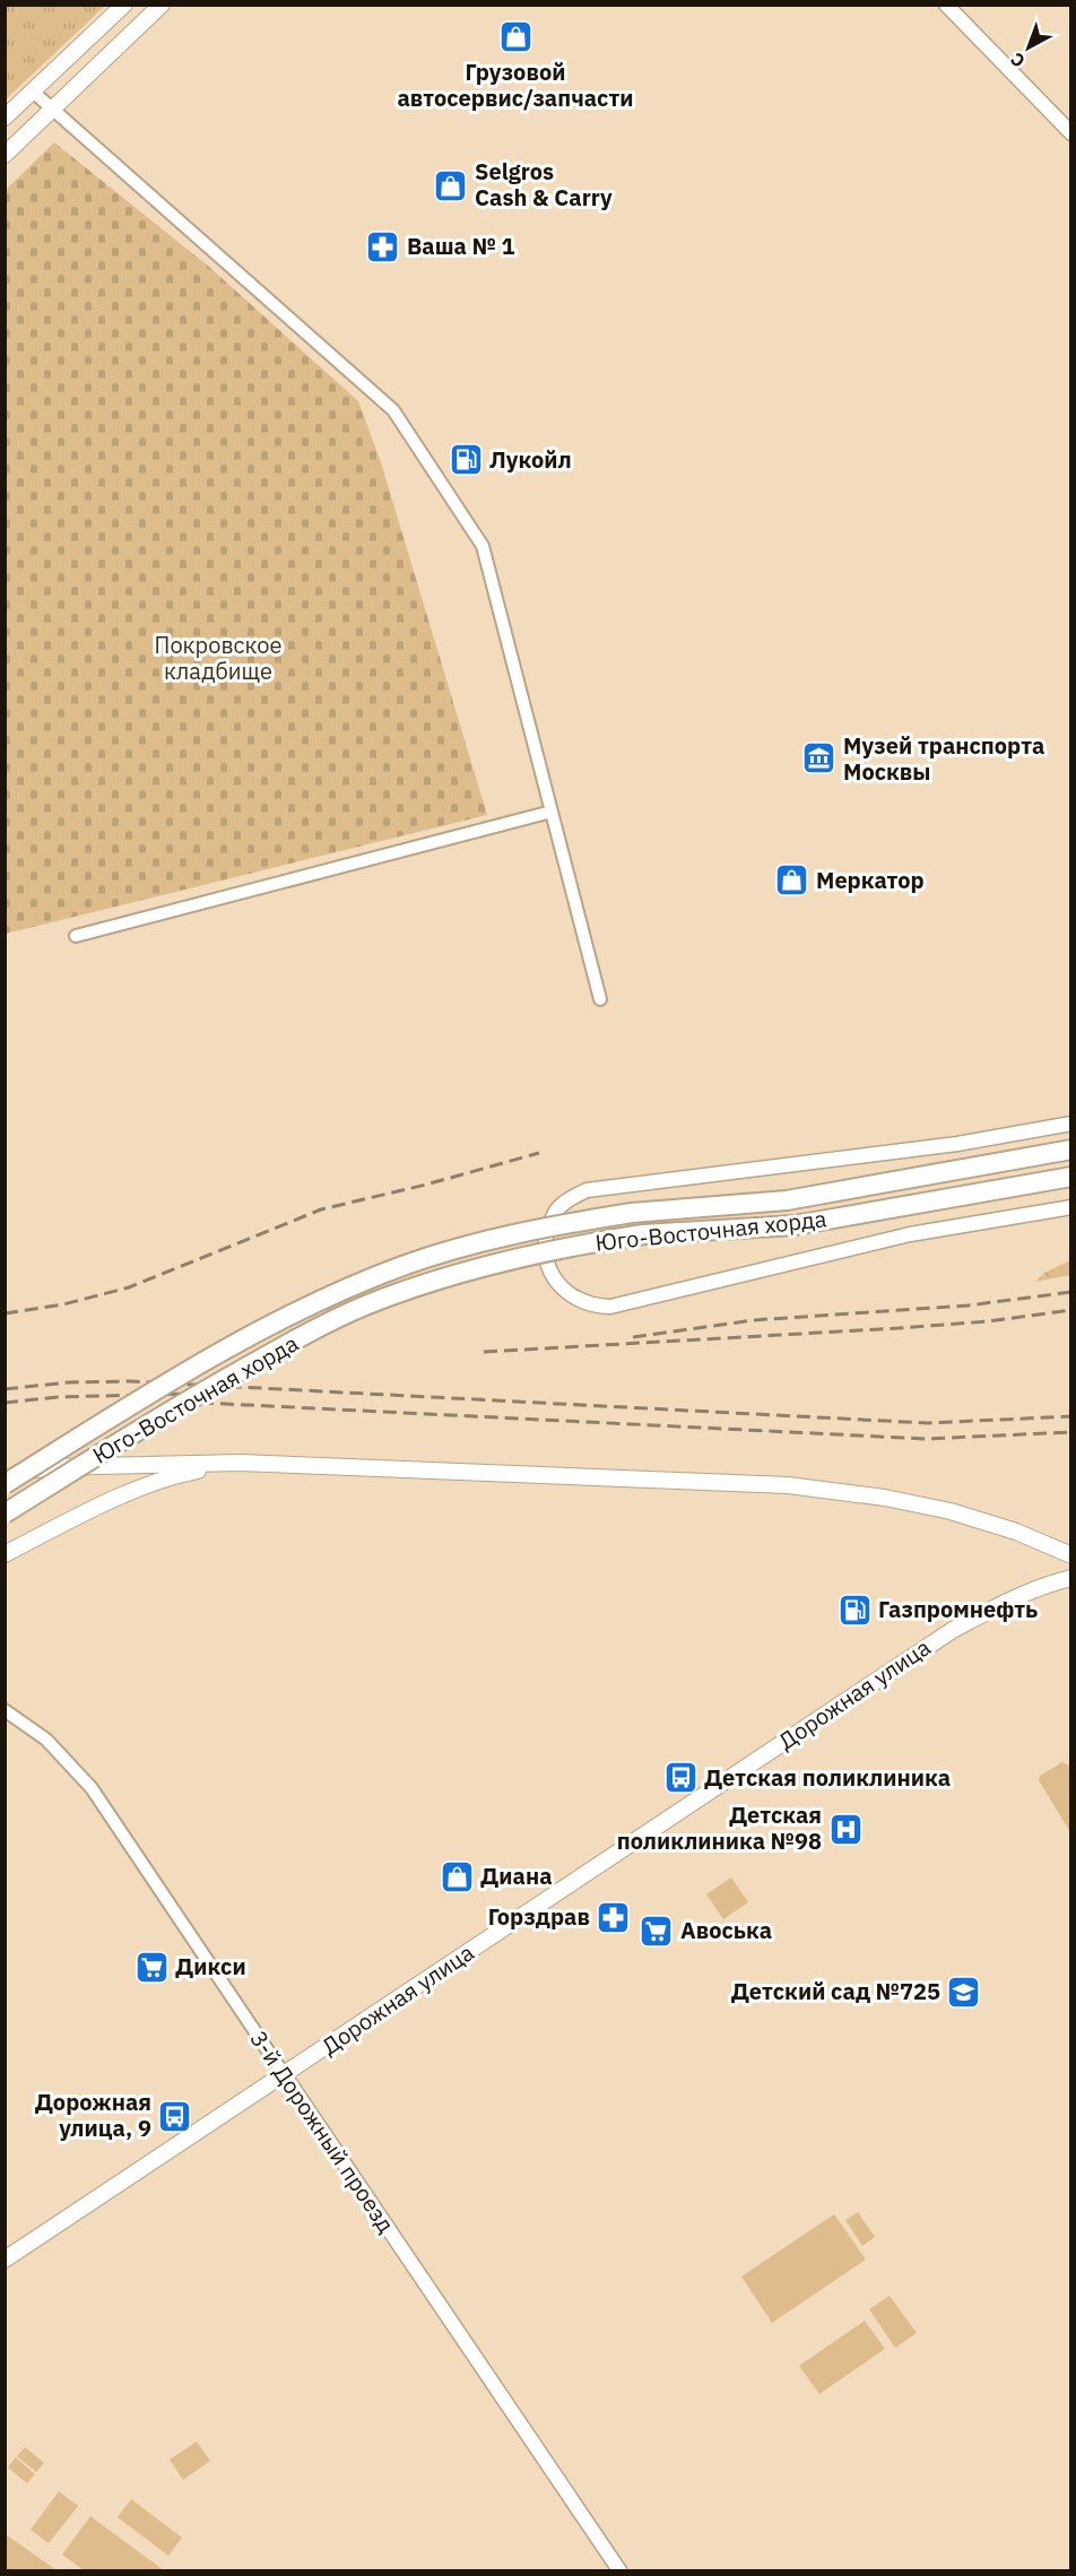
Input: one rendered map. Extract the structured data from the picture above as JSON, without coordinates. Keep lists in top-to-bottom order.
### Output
{
  "streets": {
    "main road": ["Юго-Восточная хорда", "Дорожная улица"],
    "street": ["3-й Дорожный проезд"]
  },
  "crossings": [
    ["Дорожная улица", "3-й Дорожный проезд"]
  ],
  "parks": ["Покровское кладбище"],
  "places": {
    "shop": [
      "Грузовой автосервис/запчасти",
      "Selgros Cash & Carry",
      "Меркатор",
      "Диана"
    ],
    "pharmacy": ["Ваша № 1", "Горздрав"],
    "fuel station": ["Лукойл", "Газпромнефть"],
    "museum": ["Музей транспорта Москвы"],
    "bus stop": ["Детская поликлиника", "Дорожная улица, 9"],
    "hospital": ["Детская поликлиника №98"],
    "supermarket": ["Авоська", "Дикси"],
    "school or university": ["Детский сад №725"]
  },
  "north": "bottom left"
}
